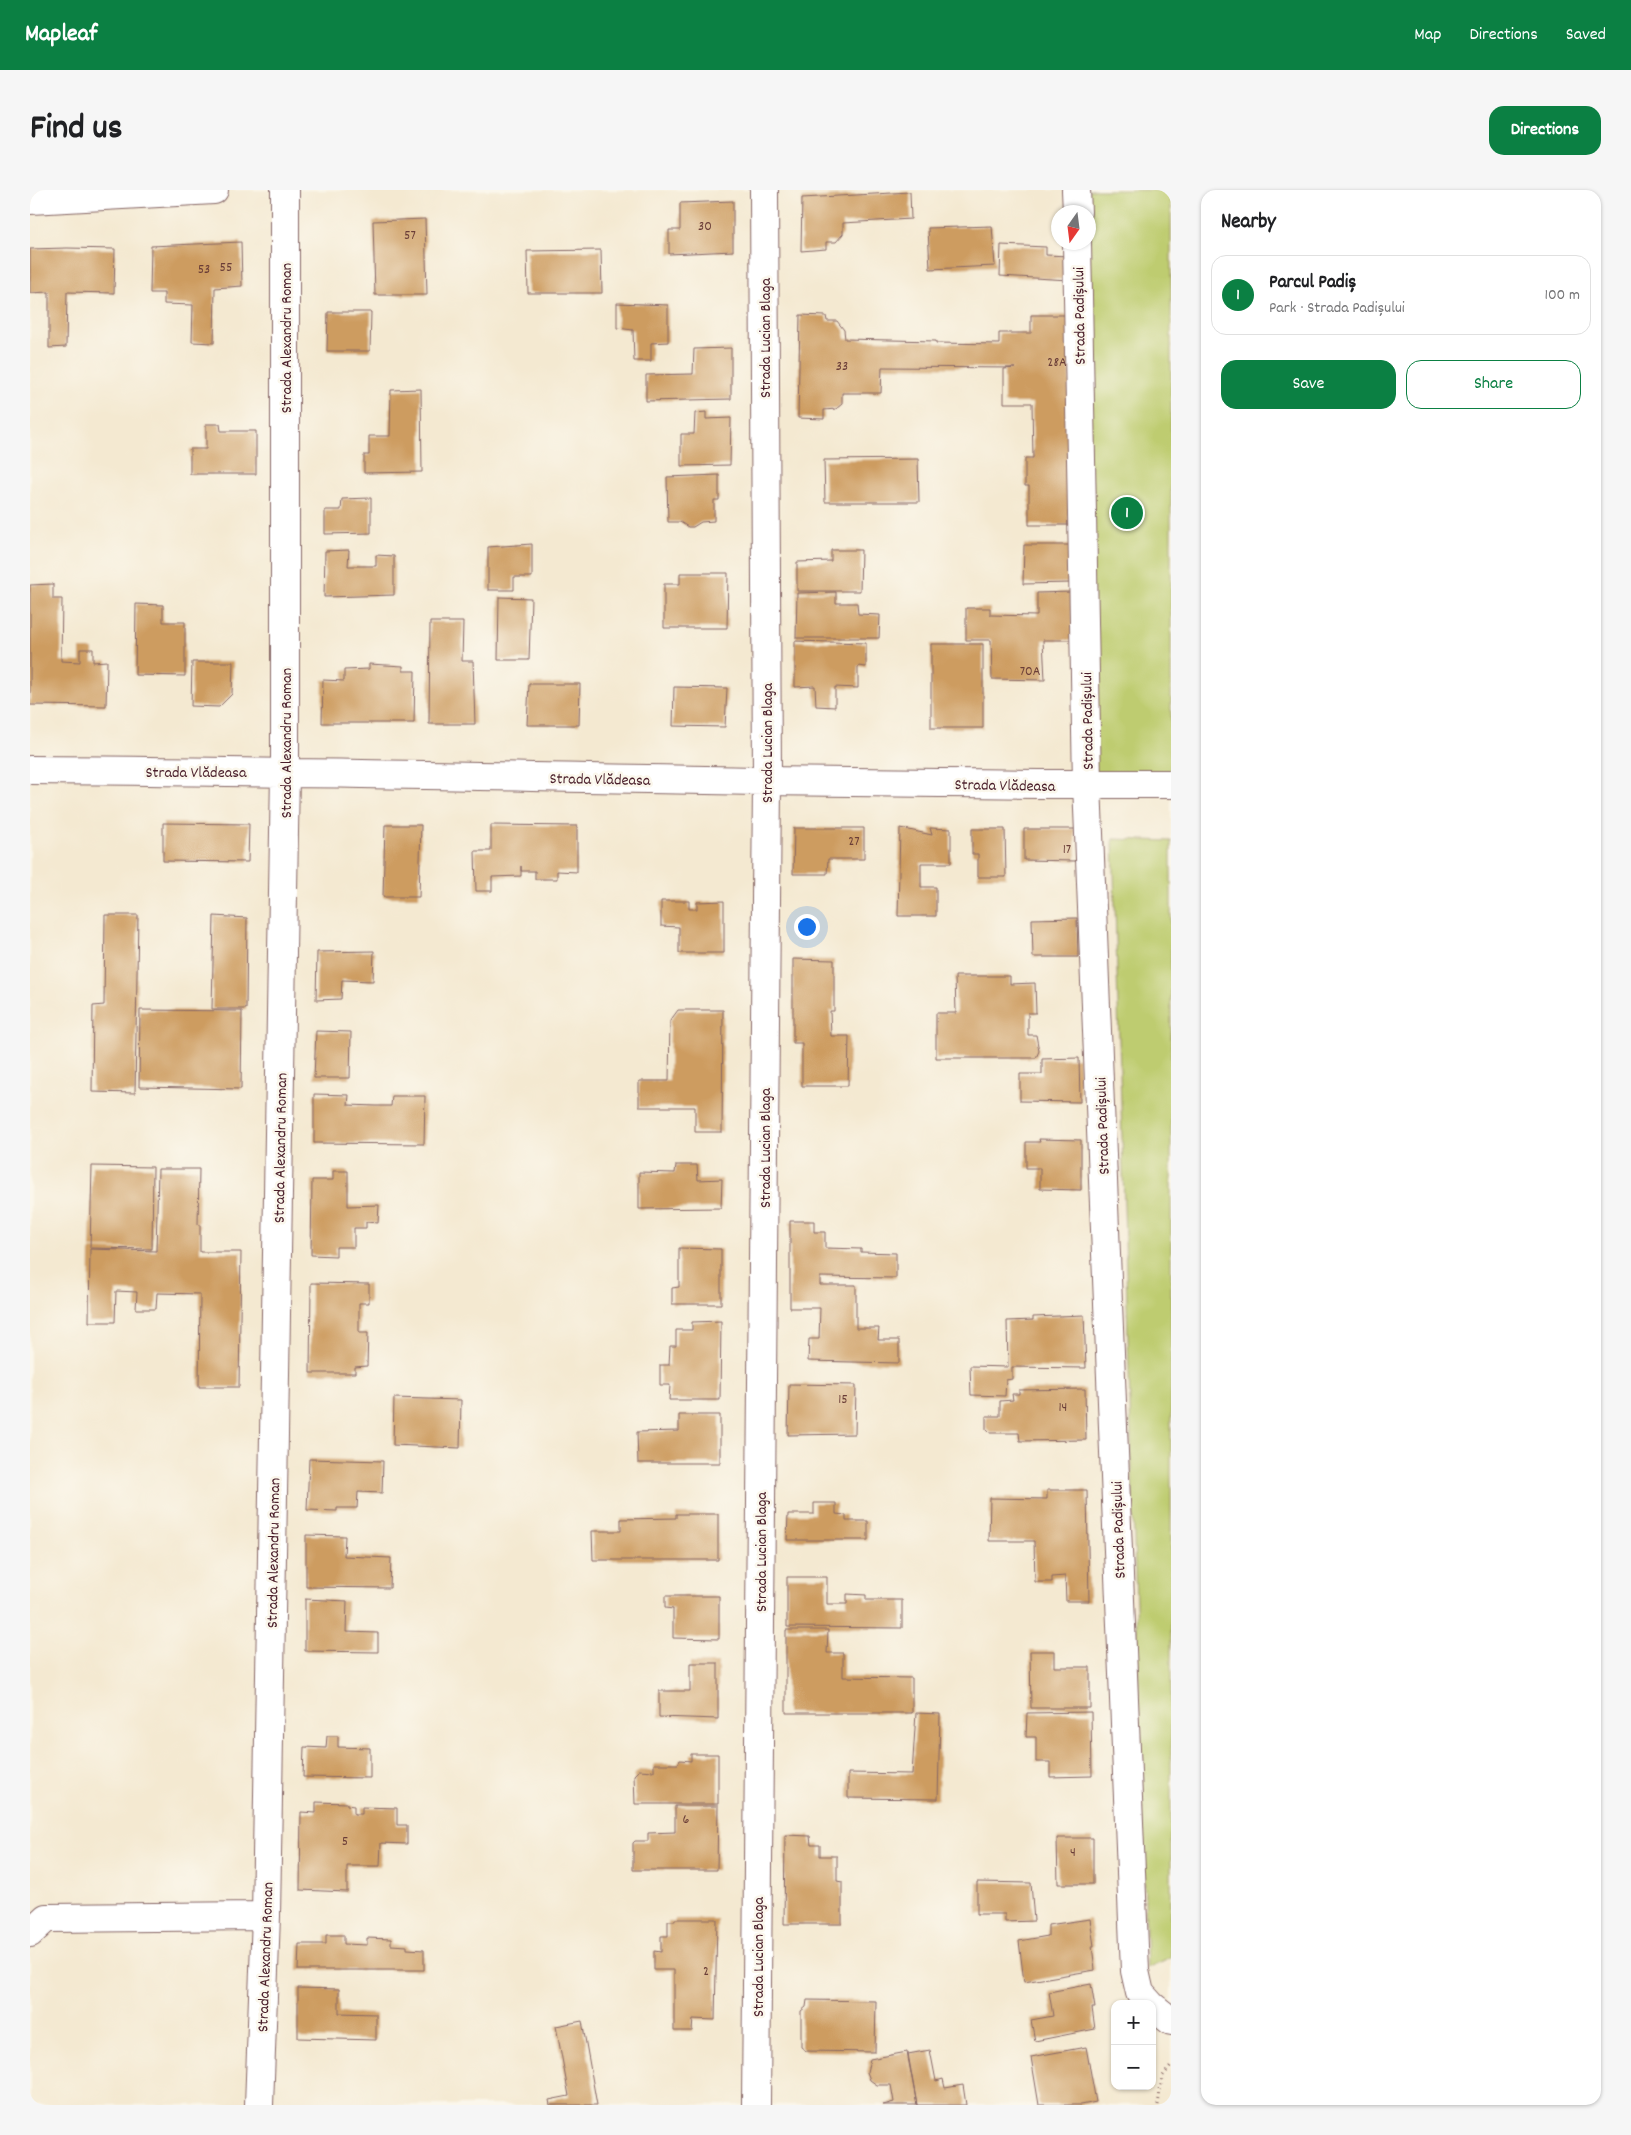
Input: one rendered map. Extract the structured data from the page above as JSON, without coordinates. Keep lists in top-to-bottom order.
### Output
{
  "streets": {
    "street": [
      "Strada Padișului",
      "Strada Alexandru Roman",
      "Strada Lucian Blaga",
      "Strada Vlădeasa"
    ]
  },
  "crossings": [
    ["Strada Padișului", "Strada Vlădeasa"],
    ["Strada Alexandru Roman", "Strada Vlădeasa"],
    ["Strada Lucian Blaga", "Strada Vlădeasa"]
  ],
  "house_numbers": [
    "30",
    "57",
    "55",
    "53",
    "28A",
    "33",
    "70A",
    "27",
    "17",
    "15",
    "14",
    "6",
    "5",
    "4",
    "2"
  ],
  "north": "bottom",
  "page": {
    "header": "Mapleaf",
    "nav": ["Map", "Directions", "Saved"],
    "title": "Find us",
    "buttons": [
      "Directions",
      ["Save", "Share"]
    ],
    "heading": "Nearby",
    "list": [
      {
        "mark": "1",
        "name": "Parcul Padiș",
        "note": "Park · Strada Padișului",
        "value": "100 m"
      }
    ],
    "pins": "1",
    "map_buttons": ["+", "−"]
  }
}
